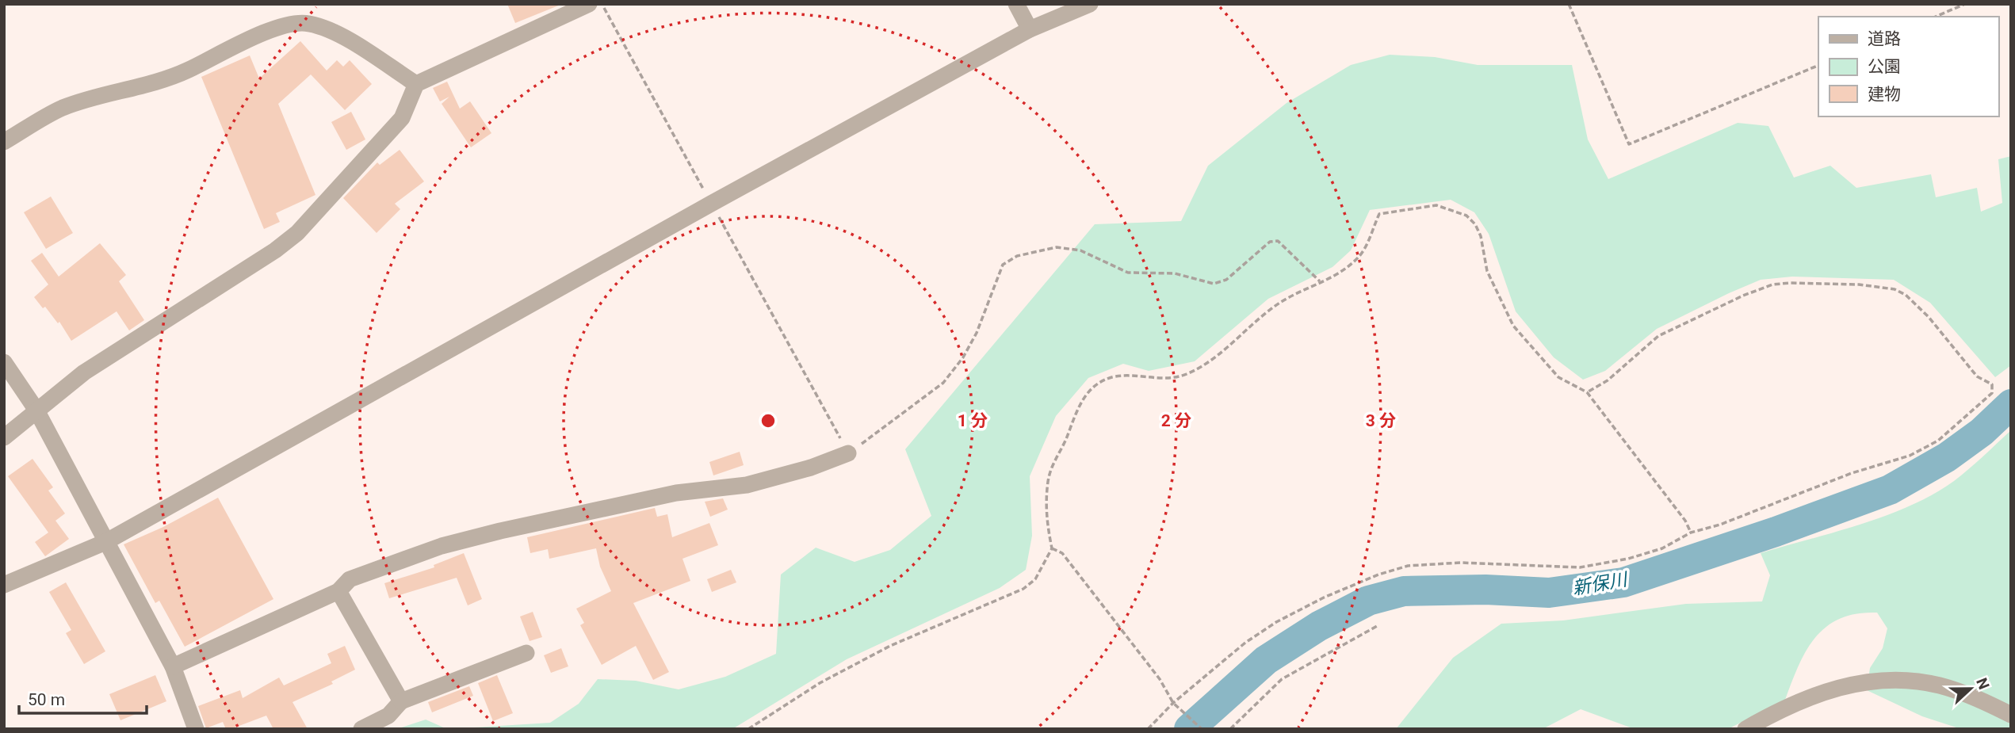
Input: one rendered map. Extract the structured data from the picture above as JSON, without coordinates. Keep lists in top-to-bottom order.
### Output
{
  "water": ["新保川"],
  "legend": ["道路", "公園", "建物"],
  "scale_bar": "50 m",
  "north": "right",
  "rings": ["1 分", "2 分", "3 分"]
}
